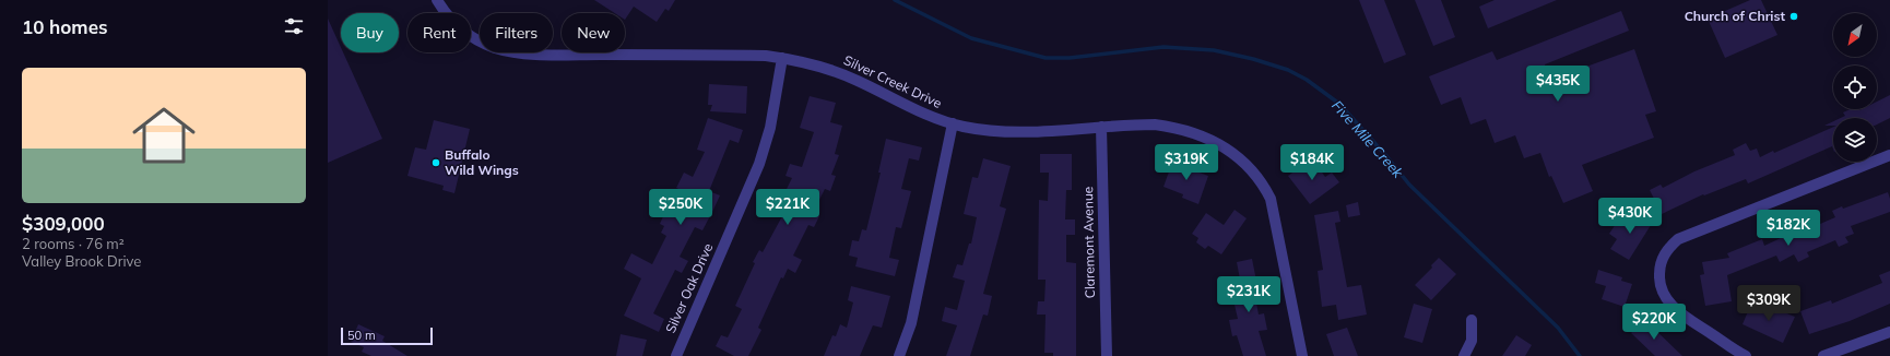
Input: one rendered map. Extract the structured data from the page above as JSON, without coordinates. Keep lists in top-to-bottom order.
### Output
{
  "streets": {
    "street": ["Silver Creek Drive", "Claremont Avenue", "Silver Oak Drive"]
  },
  "crossings": [
    ["Silver Creek Drive", "Claremont Avenue"],
    ["Silver Creek Drive", "Silver Oak Drive"]
  ],
  "water": ["Five Mile Creek"],
  "places": ["Church of Christ", "Buffalo Wild Wings"],
  "scale_bar": "50 m",
  "north": "bottom left",
  "page": {
    "heading": "10 homes",
    "chip": [
      "Buy",
      "Rent",
      "Filters",
      "New"
    ],
    "list": [
      {
        "name": "$309,000",
        "note": "2 rooms · 76 m² · Valley Brook Drive"
      }
    ],
    "price": [
      "$435K",
      "$319K",
      "$184K",
      "$250K",
      "$221K",
      "$430K",
      "$182K",
      "$231K",
      "$309K",
      "$220K"
    ],
    "scale": "50 m"
  }
}
